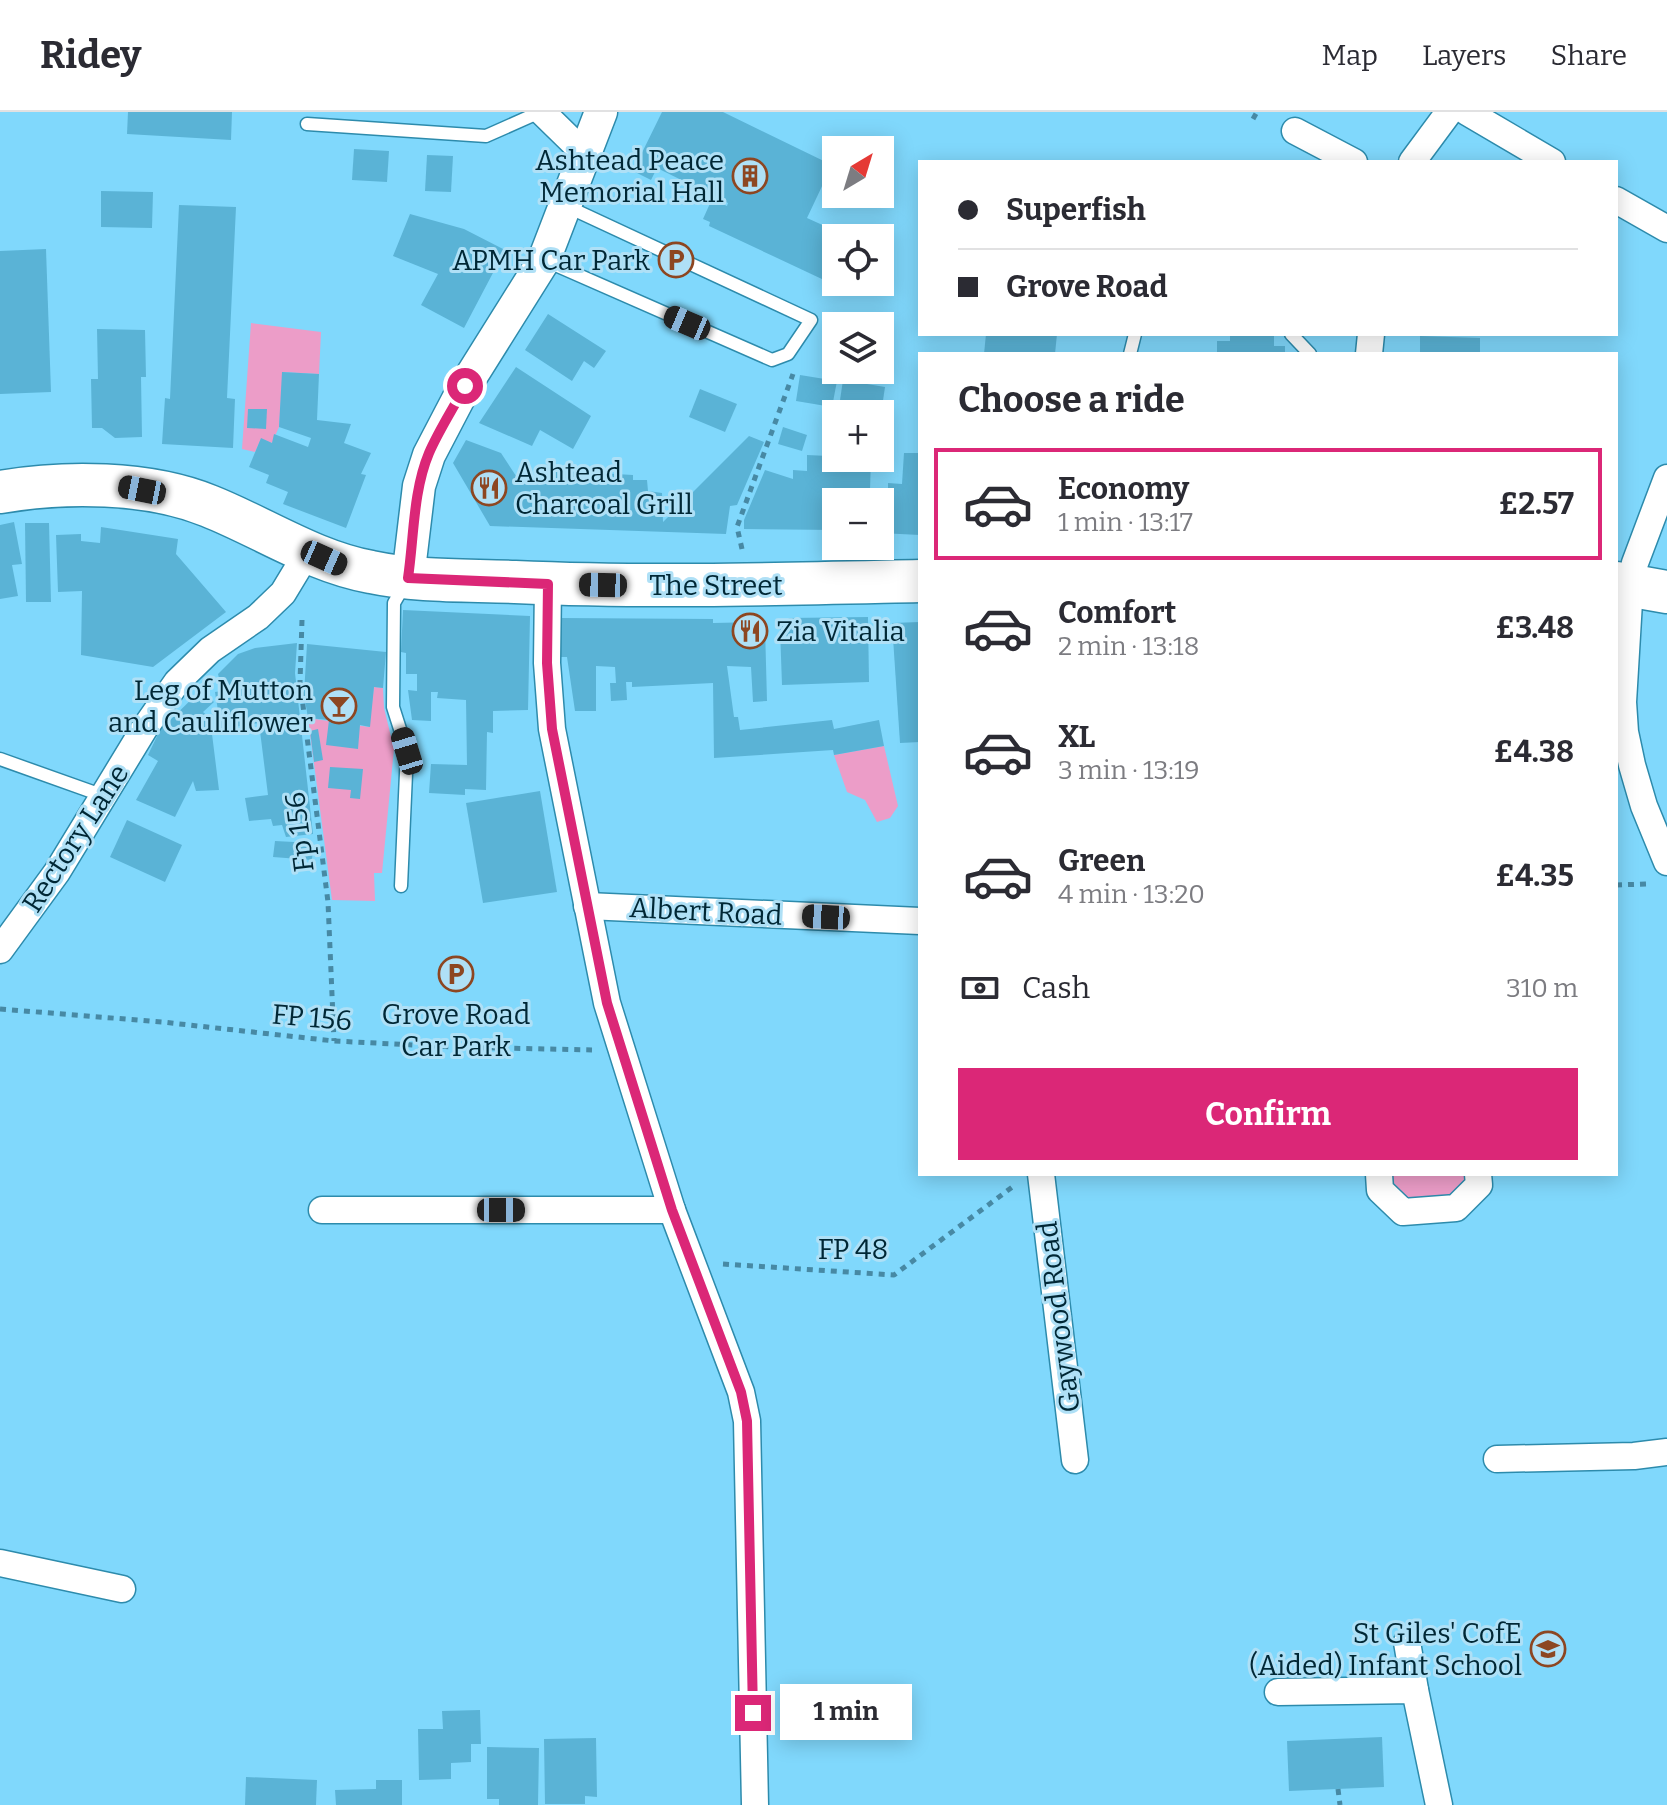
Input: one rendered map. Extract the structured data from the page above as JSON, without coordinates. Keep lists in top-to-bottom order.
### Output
{
  "streets": {
    "highway": ["The Street"],
    "street": ["Rectory Lane", "Albert Road", "Gaywood Road"],
    "path": ["Fp 156", "FP 156", "FP 48"]
  },
  "crossings": [
    ["The Street", "Rectory Lane"],
    ["Fp 156", "FP 156"],
    ["FP 48", "Gaywood Road"]
  ],
  "places": {
    "building": ["Ashtead Peace Memorial Hall"],
    "parking": ["APMH Car Park", "Grove Road Car Park"],
    "restaurant": ["Ashtead Charcoal Grill", "Zia Vitalia"],
    "bar": ["Leg of Mutton and Cauliflower"],
    "school or university": ["St Giles' CofE (Aided) Infant School"]
  },
  "north": "top right",
  "page": {
    "header": "Ridey",
    "nav": ["Map", "Layers", "Share"],
    "map_buttons": ["+", "−"],
    "banner": ["Superfish", "Grove Road"],
    "heading": "Choose a ride",
    "list": [
      {
        "name": "Economy",
        "note": "1 min · 13:17",
        "value": "£2.57"
      },
      {
        "name": "Comfort",
        "note": "2 min · 13:18",
        "value": "£3.48"
      },
      {
        "name": "XL",
        "note": "3 min · 13:19",
        "value": "£4.38"
      },
      {
        "name": "Green",
        "note": "4 min · 13:20",
        "value": "£4.35"
      }
    ],
    "pay": ["Cash", "310 m"],
    "buttons": "Confirm",
    "bubble": "1 min"
  }
}
